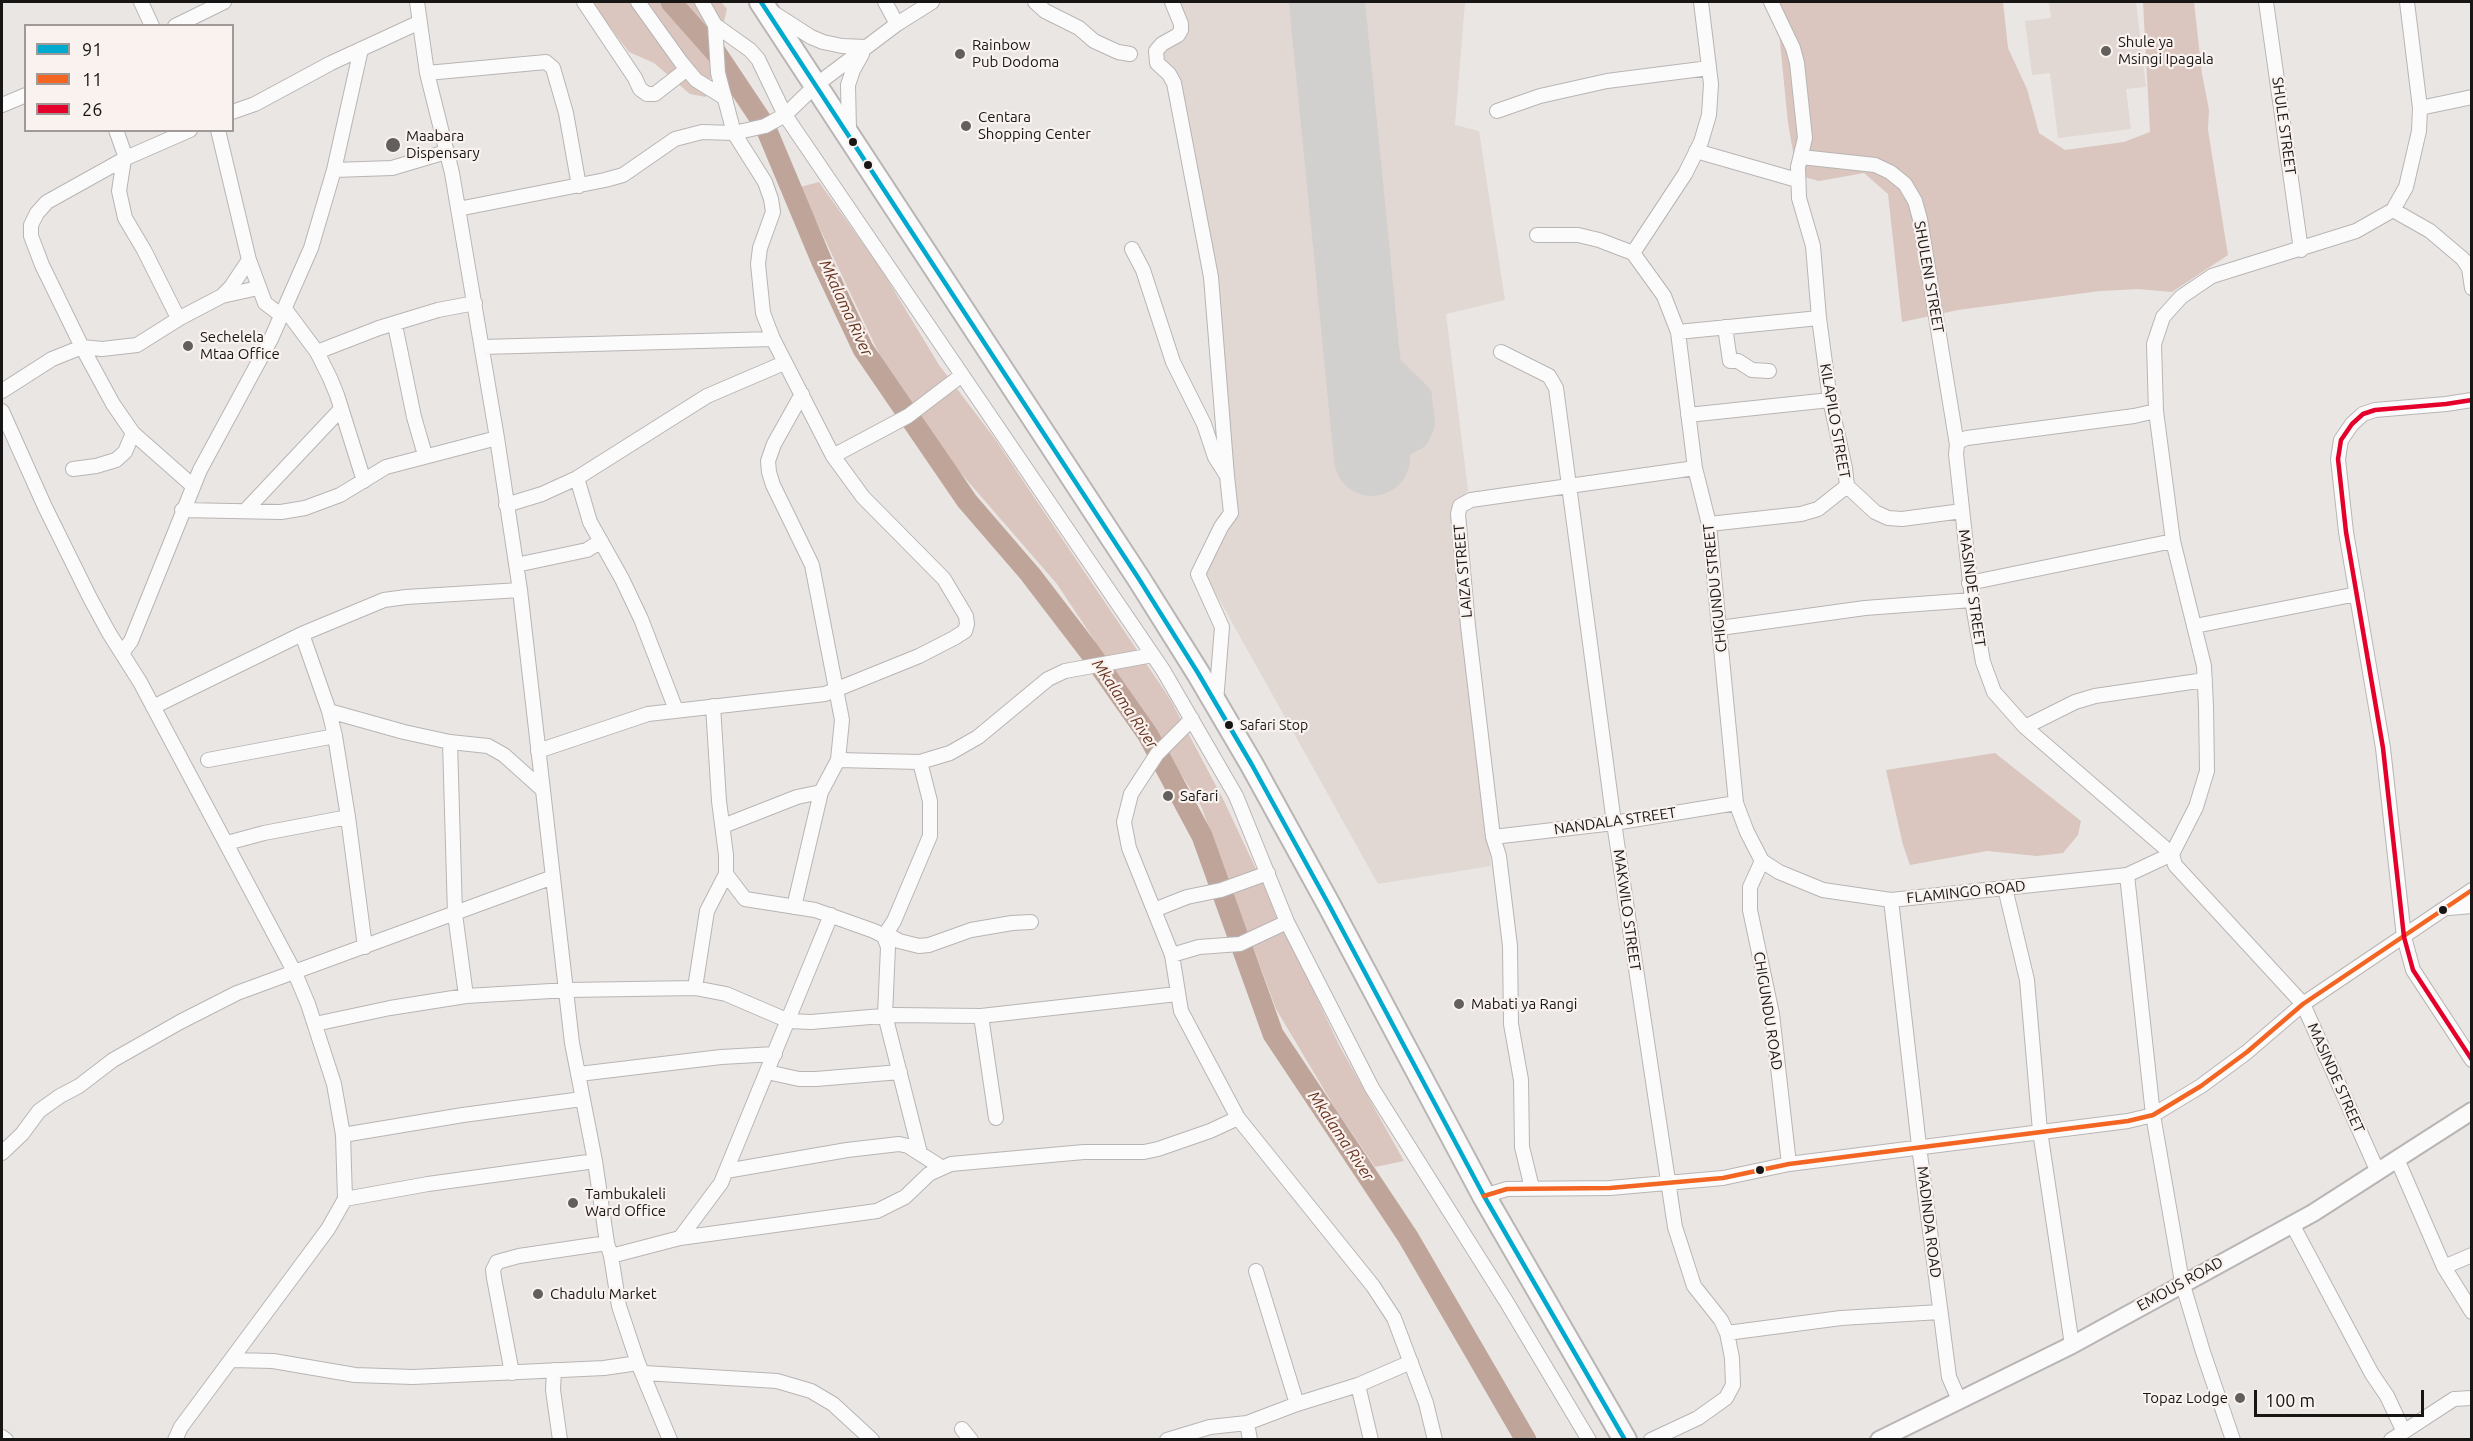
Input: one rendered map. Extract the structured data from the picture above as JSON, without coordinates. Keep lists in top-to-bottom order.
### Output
{
  "streets": {
    "street": [
      "SHULE STREET",
      "SHULENI STREET",
      "KILAPILO STREET",
      "LAIZA STREET",
      "CHIGUNDU STREET",
      "MASINDE STREET",
      "NANDALA STREET",
      "FLAMINGO ROAD",
      "MAKWILO STREET",
      "CHIGUNDU ROAD",
      "MADINDA ROAD",
      "EMOUS ROAD"
    ]
  },
  "crossings": [
    ["SHULENI STREET", "MASINDE STREET"],
    ["KILAPILO STREET", "CHIGUNDU STREET"],
    ["LAIZA STREET", "CHIGUNDU STREET"],
    ["LAIZA STREET", "NANDALA STREET"],
    ["LAIZA STREET", "MAKWILO STREET"],
    ["CHIGUNDU STREET", "NANDALA STREET"],
    ["CHIGUNDU STREET", "FLAMINGO ROAD"],
    ["CHIGUNDU STREET", "CHIGUNDU ROAD"],
    ["MASINDE STREET", "FLAMINGO ROAD"],
    ["MASINDE STREET", "EMOUS ROAD"],
    ["NANDALA STREET", "MAKWILO STREET"],
    ["FLAMINGO ROAD", "CHIGUNDU ROAD"],
    ["FLAMINGO ROAD", "MADINDA ROAD"],
    ["MADINDA ROAD", "EMOUS ROAD"]
  ],
  "water": ["Mkalama River"],
  "places": [
    "Shule ya Msingi Ipagala",
    "Rainbow Pub Dodoma",
    "Centara Shopping Center",
    "Maabara Dispensary",
    "Sechelela Mtaa Office",
    "Safari Stop",
    "Safari",
    "Mabati ya Rangi",
    "Tambukaleli Ward Office",
    "Chadulu Market",
    "Topaz Lodge"
  ],
  "lines": ["transit line 91", "transit line 26", "transit line 11"],
  "legend": ["91", "11", "26"],
  "scale_bar": "100 m"
}
